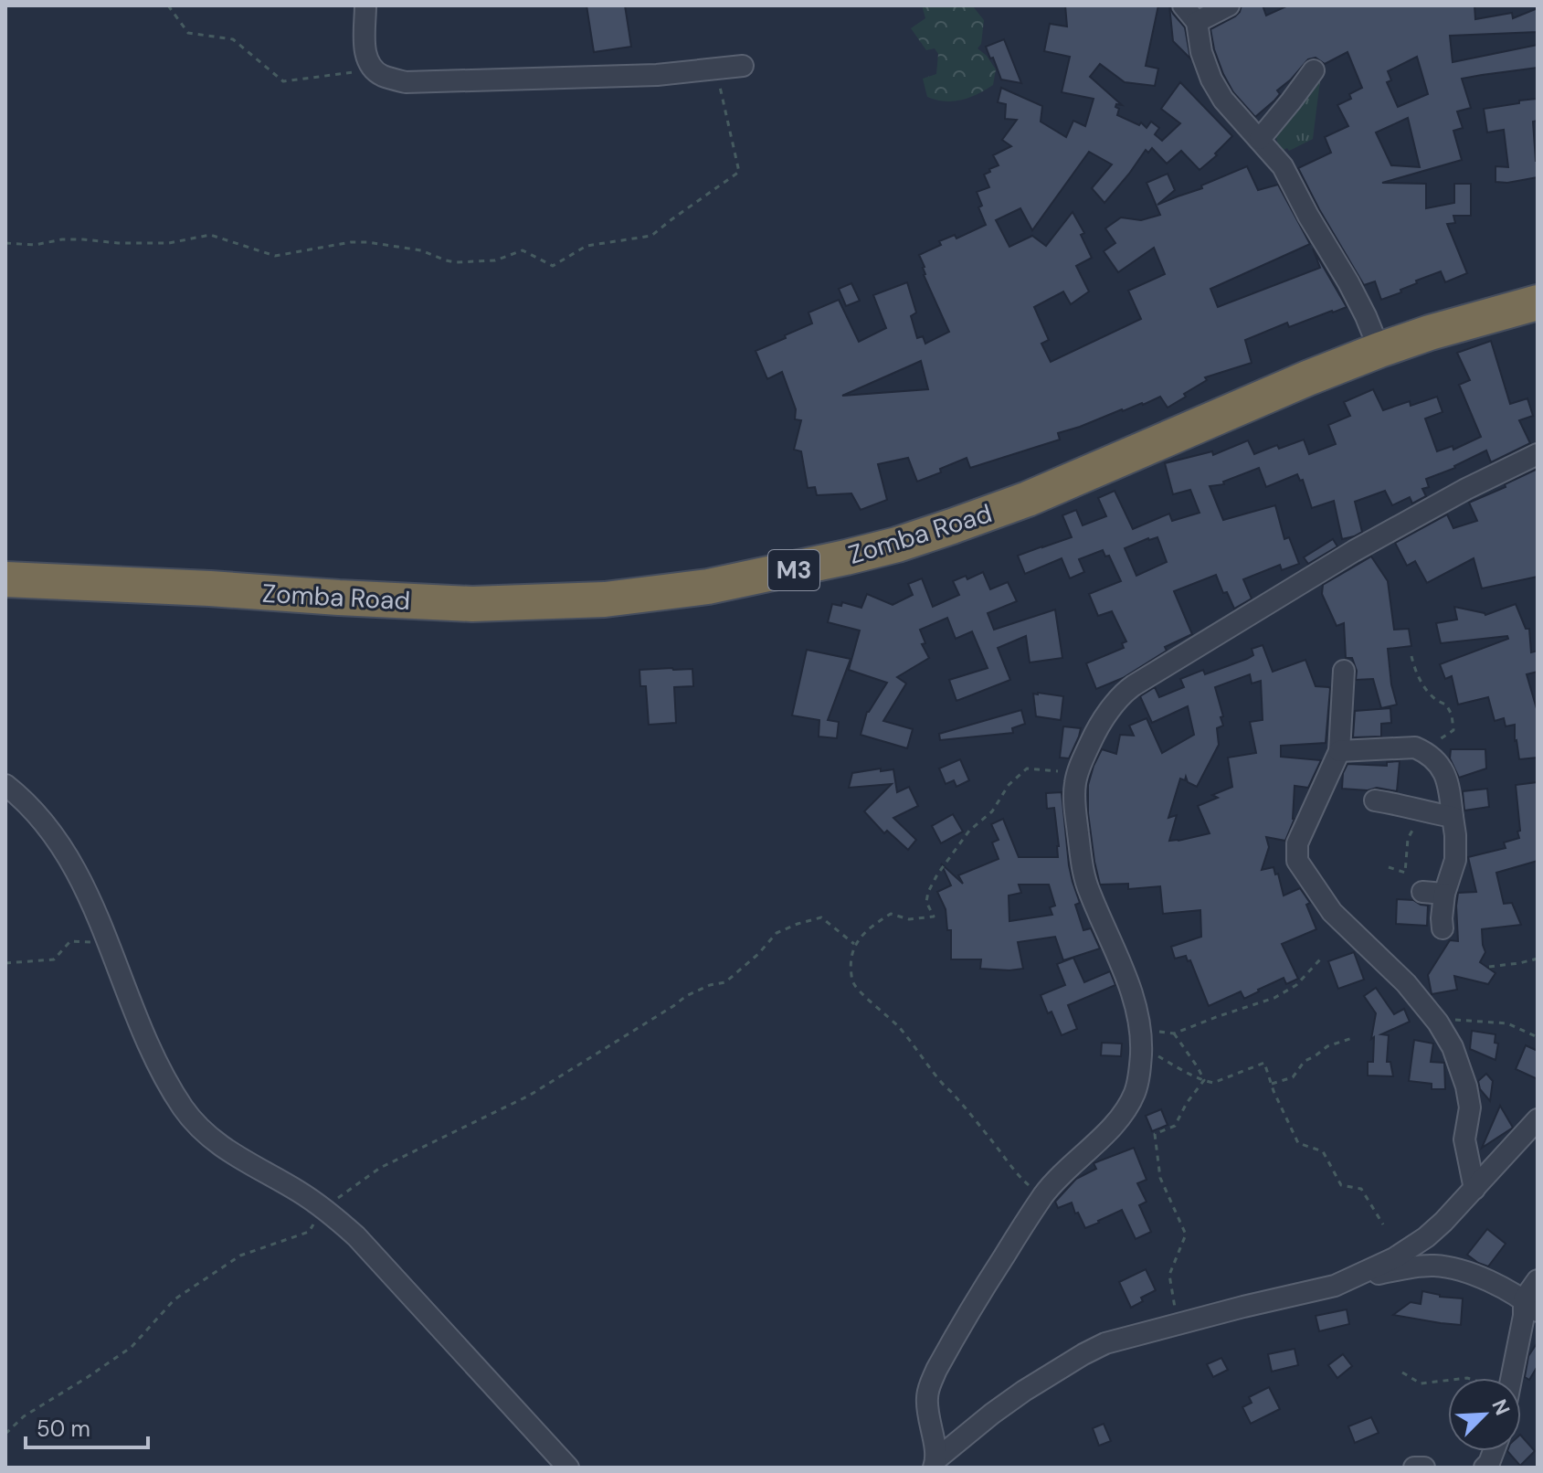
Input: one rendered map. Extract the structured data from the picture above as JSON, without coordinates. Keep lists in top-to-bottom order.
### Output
{
  "streets": {
    "highway": ["Zomba Road", "M3"]
  },
  "scale_bar": "50 m",
  "north": "top right"
}
